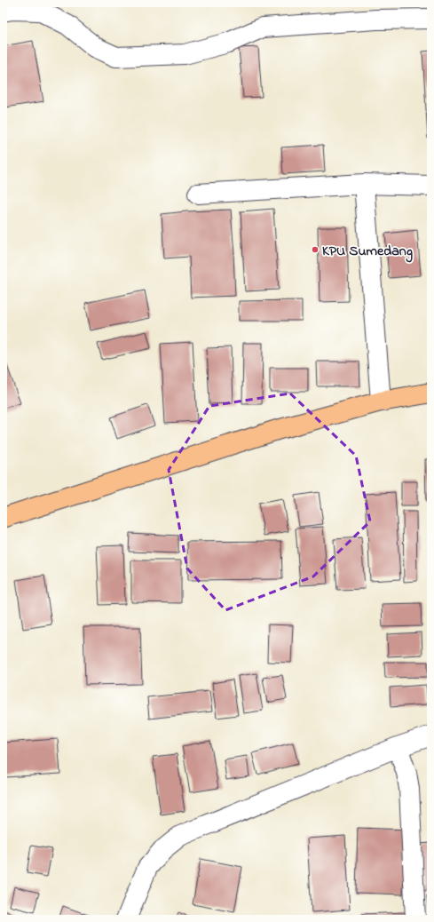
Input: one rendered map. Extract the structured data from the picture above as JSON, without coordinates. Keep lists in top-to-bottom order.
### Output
{
  "places": ["KPU Sumedang"]
}
